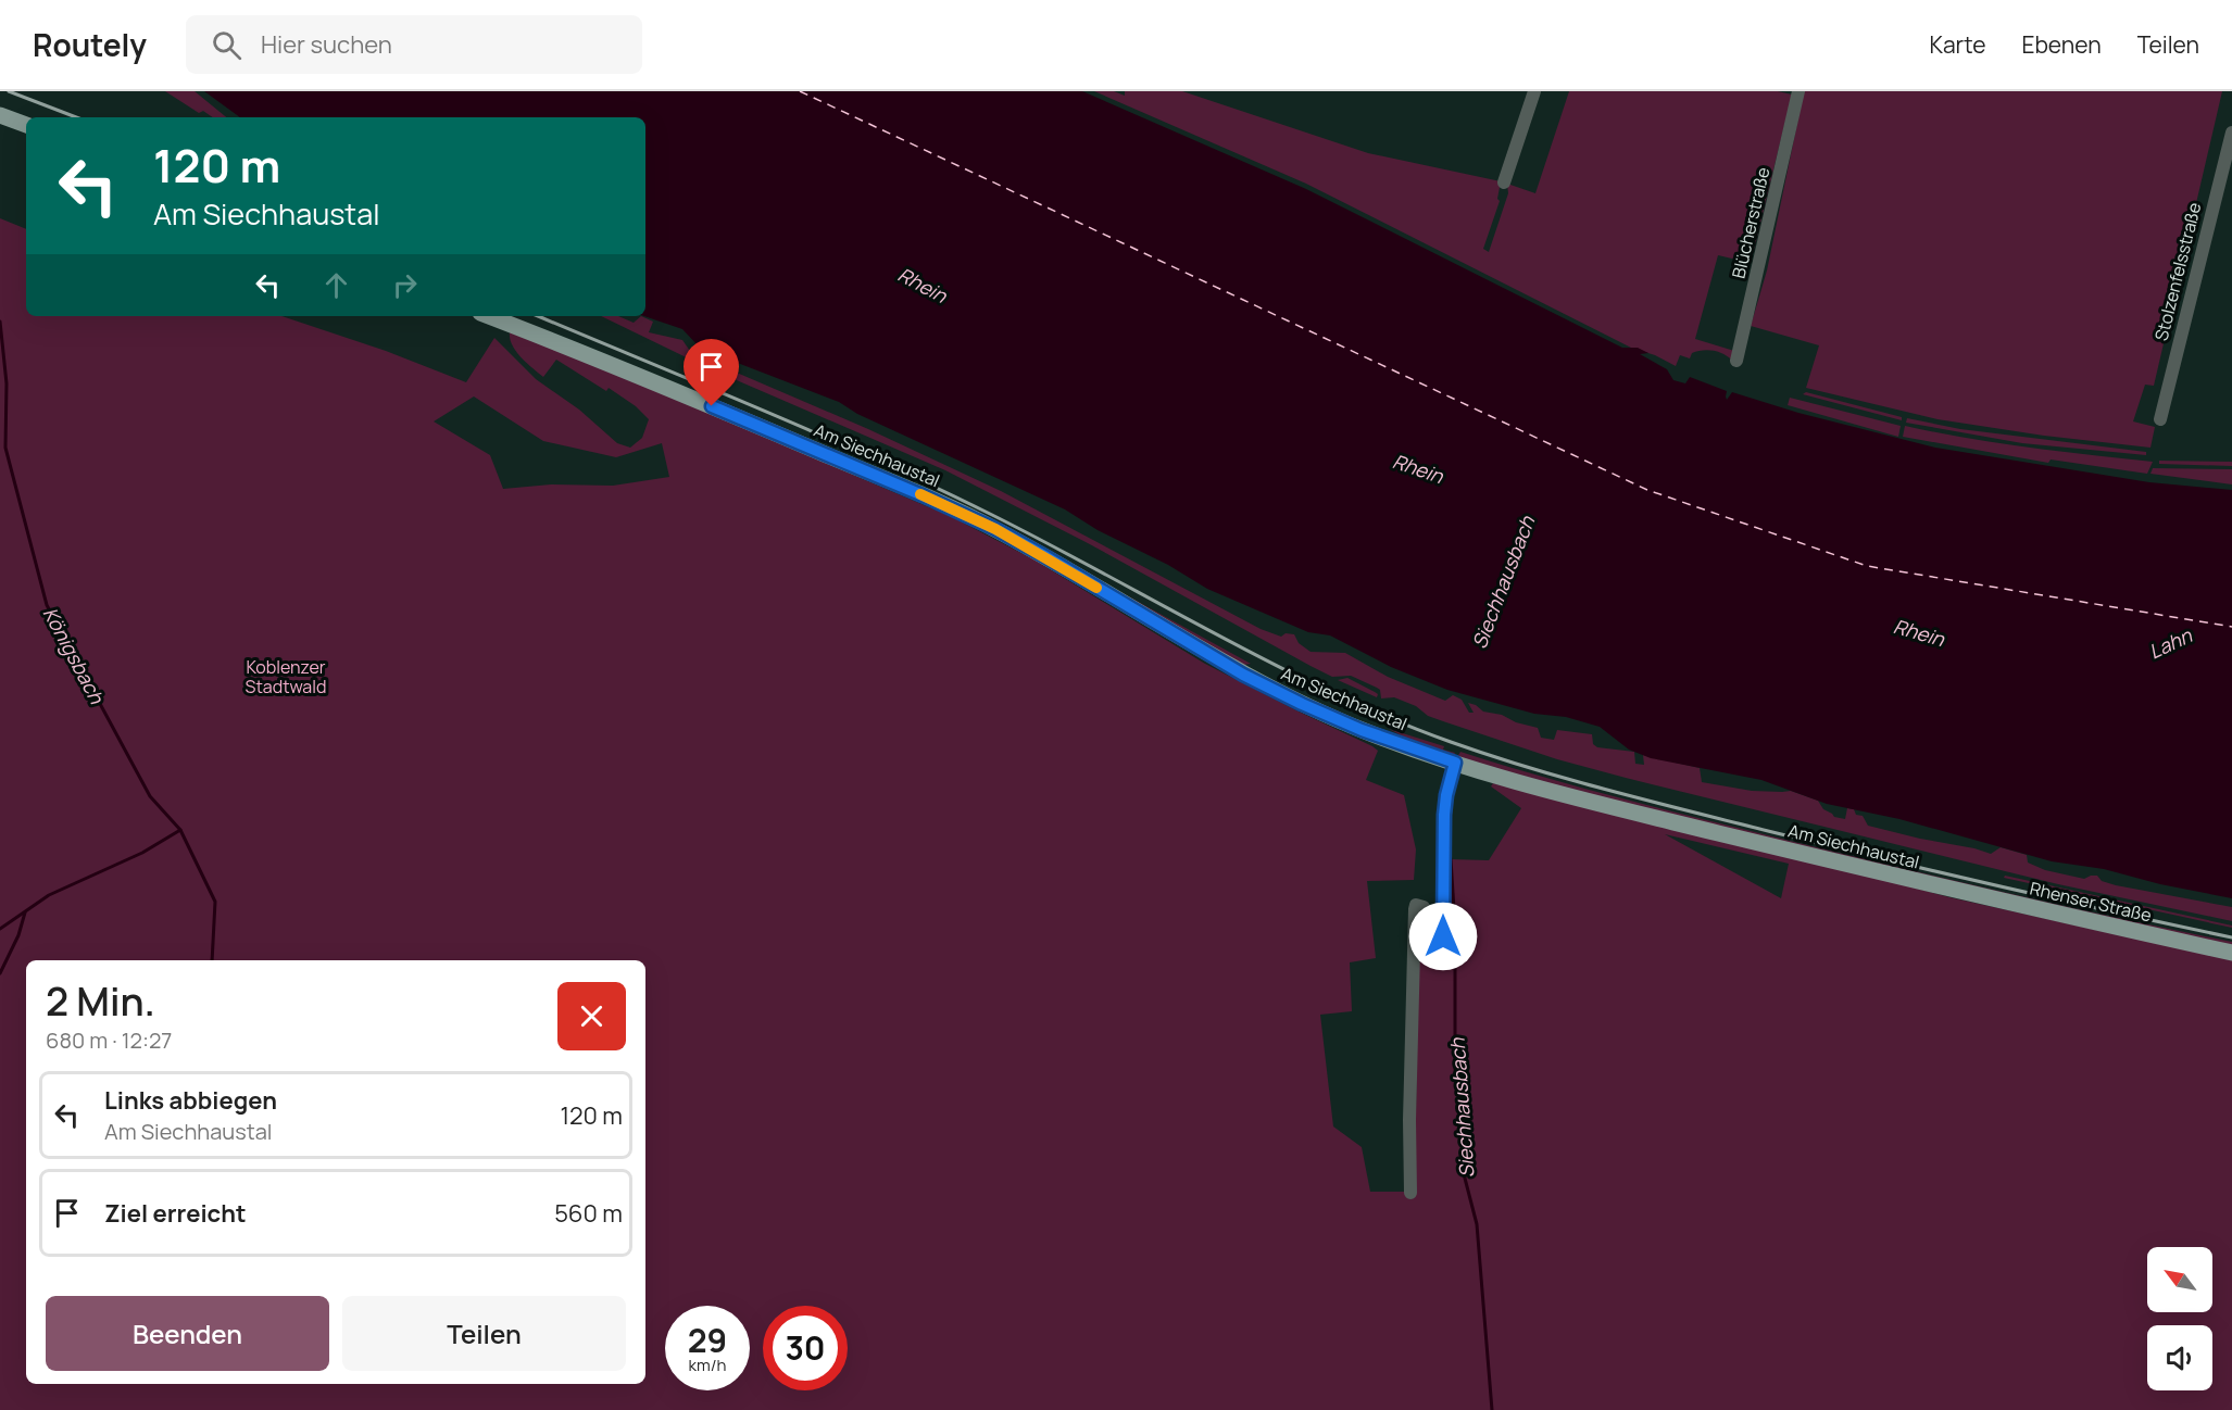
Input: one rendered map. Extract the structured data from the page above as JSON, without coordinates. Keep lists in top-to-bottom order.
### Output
{
  "streets": {
    "main road": ["Am Siechhaustal", "Rhenser Straße"],
    "street": ["Blücherstraße", "Stolzenfelsstraße"]
  },
  "crossings": [
    ["Am Siechhaustal", "Rhenser Straße"]
  ],
  "water": [
    "Rhein",
    "Siechhausbach",
    "Lahn",
    "Königsbach"
  ],
  "parks": ["Koblenzer Stadtwald"],
  "north": "top left",
  "page": {
    "header": "Routely",
    "search": "Hier suchen",
    "nav": ["Karte", "Ebenen", "Teilen"],
    "turn": ["120 m", "Am Siechhaustal"],
    "heading": ["2 Min.", "680 m · 12:27"],
    "list": [
      {
        "name": "Links abbiegen",
        "note": "Am Siechhaustal",
        "value": "120 m"
      },
      {
        "name": "Ziel erreicht",
        "value": "560 m"
      }
    ],
    "buttons": ["Beenden", "Teilen"],
    "speed": "29 km/h",
    "limit": "30"
  }
}
